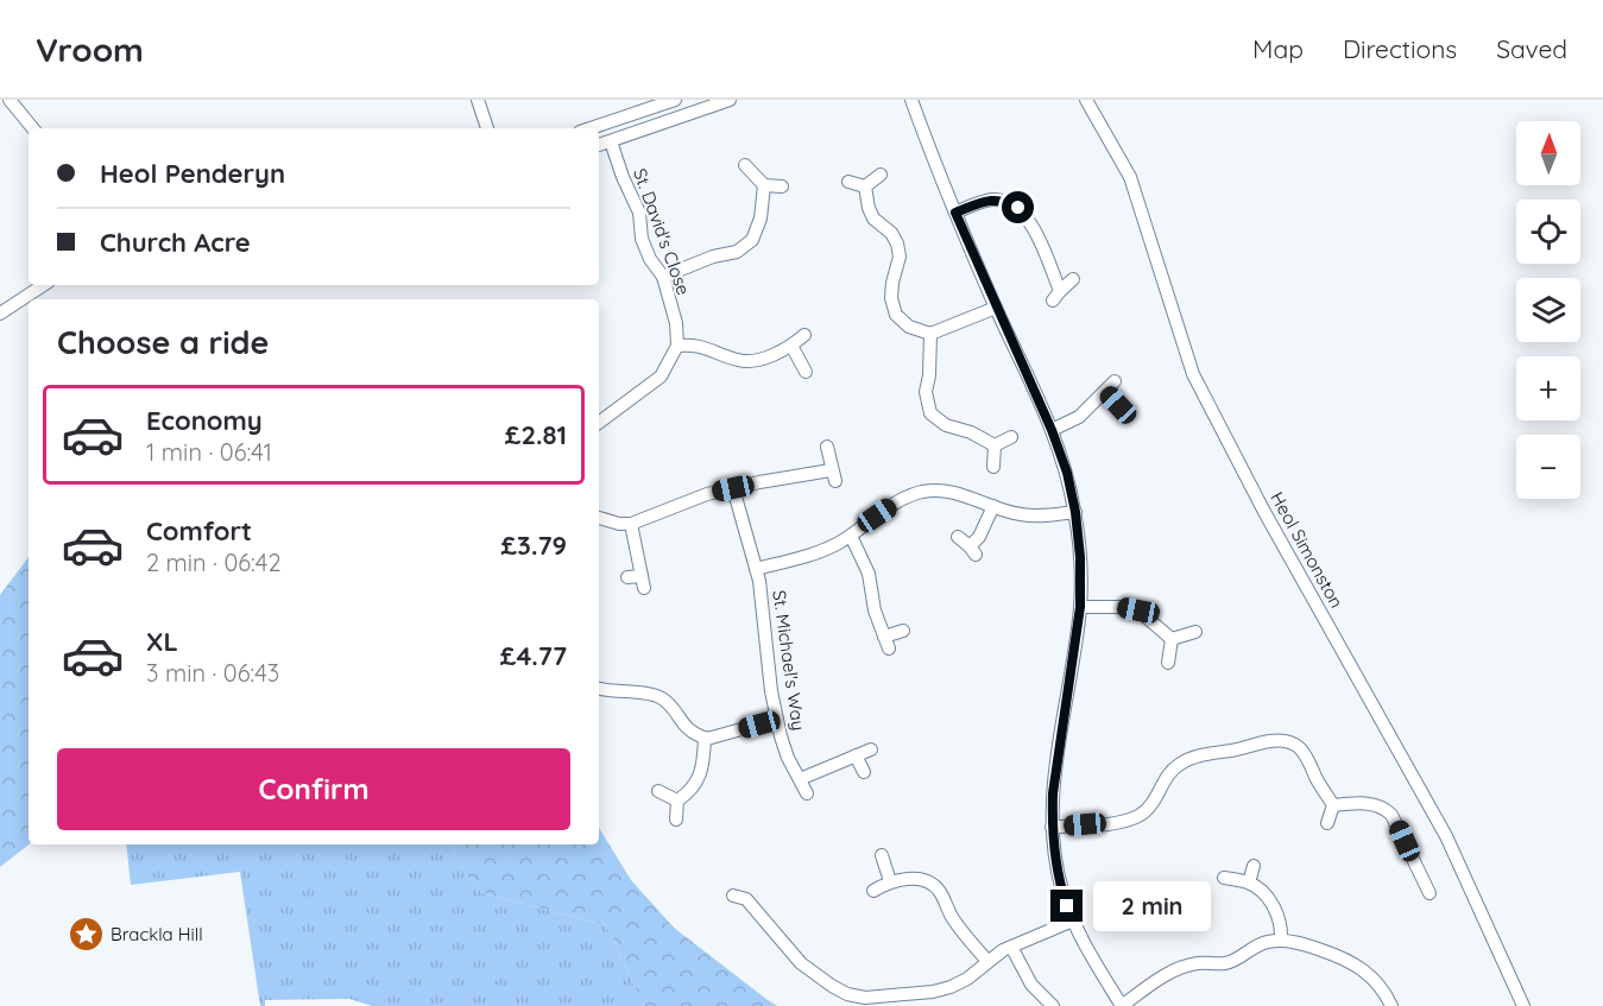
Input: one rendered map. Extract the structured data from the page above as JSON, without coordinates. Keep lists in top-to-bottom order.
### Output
{
  "streets": {
    "street": ["St. David's Close", "Heol Simonston", "St. Michael's Way"]
  },
  "places": {
    "place": ["Brackla Hill"]
  },
  "north": "top",
  "page": {
    "header": "Vroom",
    "nav": ["Map", "Directions", "Saved"],
    "map_buttons": ["+", "−"],
    "banner": ["Heol Penderyn", "Church Acre"],
    "heading": "Choose a ride",
    "list": [
      {
        "name": "Economy",
        "note": "1 min · 06:41",
        "value": "£2.81"
      },
      {
        "name": "Comfort",
        "note": "2 min · 06:42",
        "value": "£3.79"
      },
      {
        "name": "XL",
        "note": "3 min · 06:43",
        "value": "£4.77"
      }
    ],
    "buttons": "Confirm",
    "bubble": "2 min"
  }
}
